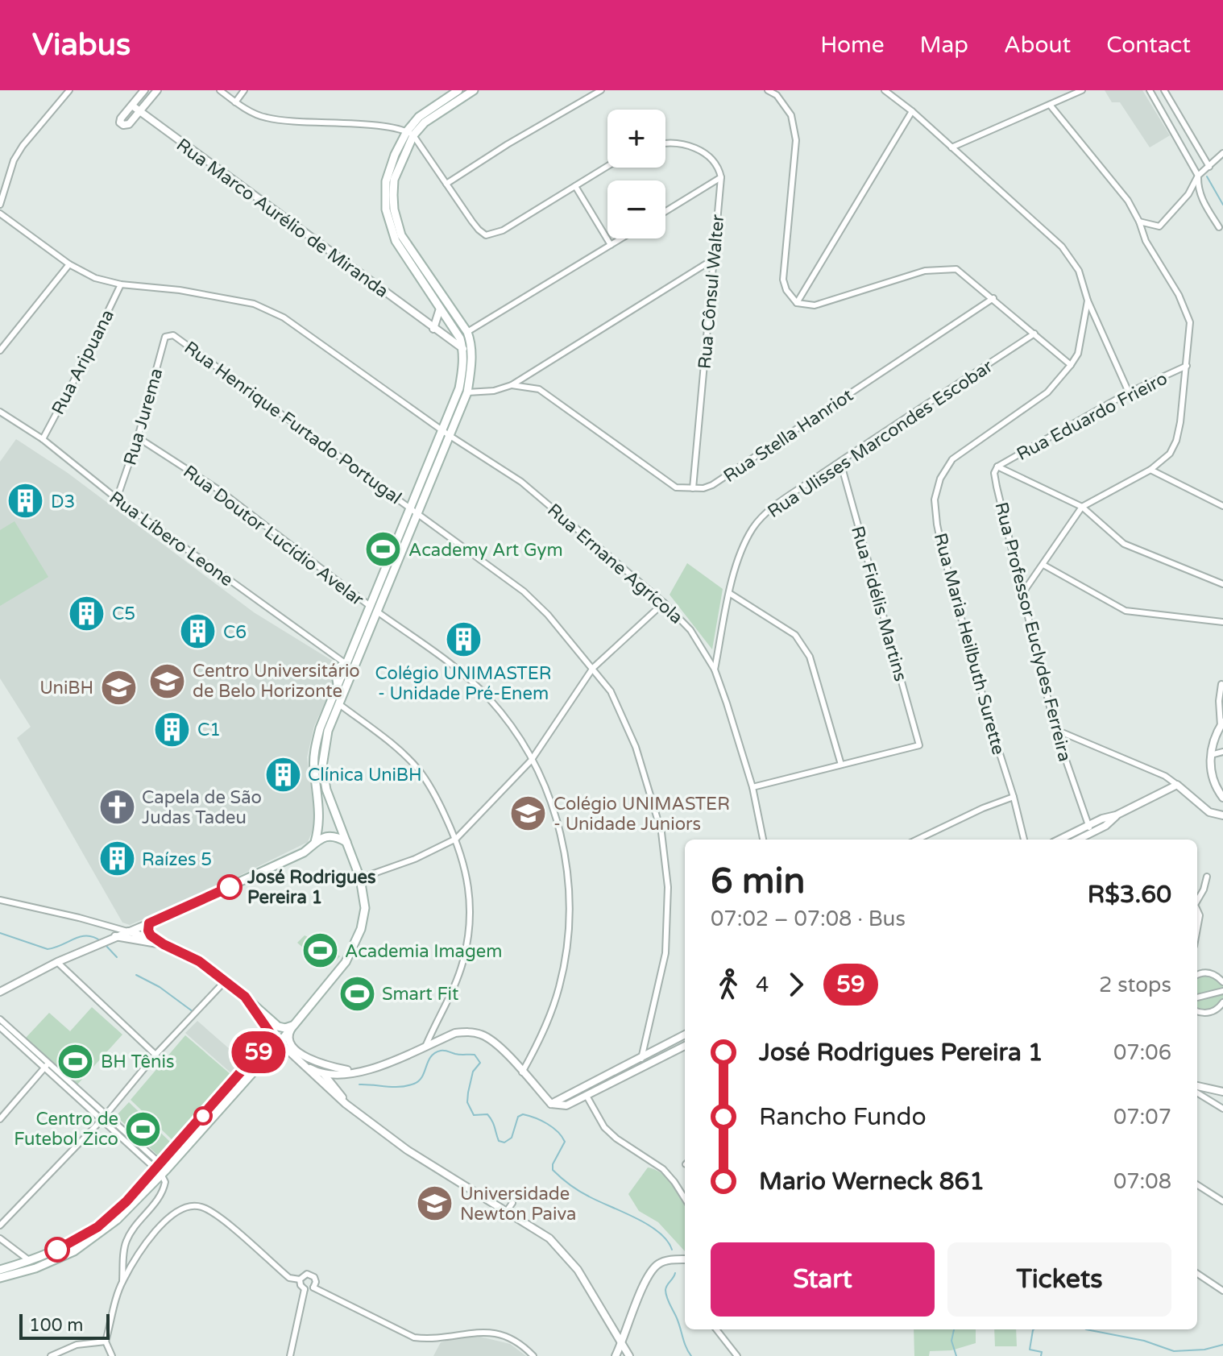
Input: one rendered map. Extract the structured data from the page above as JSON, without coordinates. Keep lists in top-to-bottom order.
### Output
{
  "streets": {
    "street": [
      "Rua Marco Aurélio de Miranda",
      "Rua Cônsul Walter",
      "Rua Aripuana",
      "Rua Eduardo Frieiro",
      "Rua Jurema",
      "Rua Henrique Furtado Portugal",
      "Rua Stella Hanriot",
      "Rua Ulisses Marcondes Escobar",
      "Rua Doutor Lucídio Avelar",
      "Rua Líbero Leone",
      "Rua Ernane Agrícola",
      "Rua Fidélis Martins",
      "Rua Professor Euclydes Ferreira",
      "Rua Maria Heilbuth Surette"
    ]
  },
  "crossings": [
    ["Rua Cônsul Walter", "Rua Stella Hanriot"],
    ["Rua Aripuana", "Rua Líbero Leone"],
    ["Rua Aripuana", "Rua Ernane Agrícola"],
    ["Rua Eduardo Frieiro", "Rua Professor Euclydes Ferreira"],
    ["Rua Jurema", "Rua Henrique Furtado Portugal"],
    ["Rua Jurema", "Rua Doutor Lucídio Avelar"],
    ["Rua Jurema", "Rua Líbero Leone"],
    ["Rua Ulisses Marcondes Escobar", "Rua Ernane Agrícola"],
    ["Rua Ulisses Marcondes Escobar", "Rua Fidélis Martins"]
  ],
  "places": {
    "building": [
      "D3",
      "C5",
      "C6",
      "Colégio UNIMASTER - Unidade Pré-Enem",
      "C1",
      "Clínica UniBH",
      "Raízes 5"
    ],
    "sports": [
      "Academy Art Gym",
      "Academia Imagem",
      "Smart Fit",
      "BH Tênis",
      "Centro de Futebol Zico"
    ],
    "school or university": [
      "Centro Universitário de Belo Horizonte",
      "UniBH",
      "Colégio UNIMASTER - Unidade Juniors",
      "Universidade Newton Paiva"
    ],
    "church": ["Capela de São Judas Tadeu"],
    "other": ["José Rodrigues Pereira 1"]
  },
  "lines": ["bus line 59"],
  "scale_bar": "100 m",
  "page": {
    "header": "Viabus",
    "nav": [
      "Home",
      "Map",
      "About",
      "Contact"
    ],
    "on_map": "59",
    "map_buttons": ["+", "−"],
    "heading": ["6 min", "07:02 – 07:08 · Bus", "R$3.60"],
    "legs": ["4", "59", "2 stops"],
    "list": [
      {
        "name": "José Rodrigues Pereira 1",
        "value": "07:06"
      },
      {
        "name": "Rancho Fundo",
        "value": "07:07"
      },
      {
        "name": "Mario Werneck 861",
        "value": "07:08"
      }
    ],
    "buttons": ["Start", "Tickets"],
    "scale": "100 m"
  }
}
